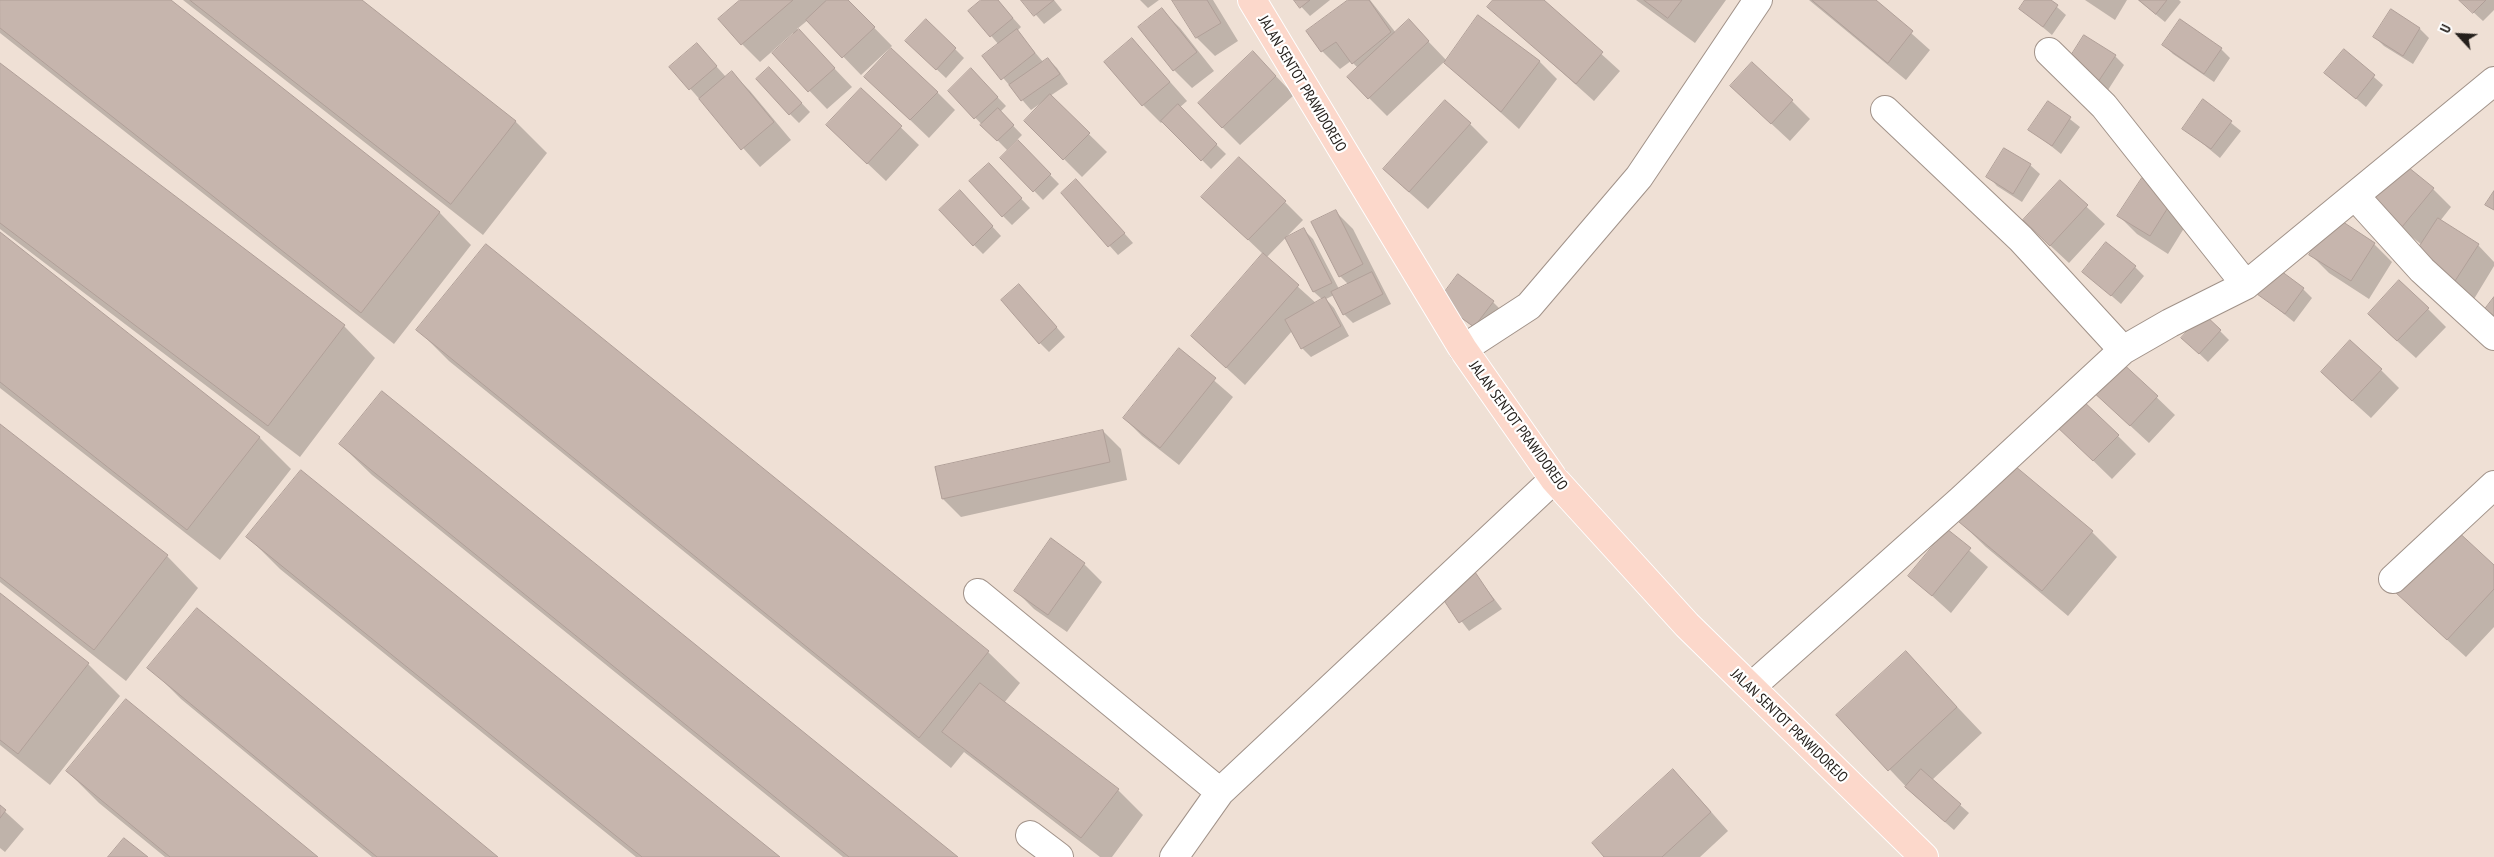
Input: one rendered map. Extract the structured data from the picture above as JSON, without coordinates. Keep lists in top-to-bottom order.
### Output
{
  "streets": {
    "main road": ["JALAN SENTOT PRAWIDOREJO"]
  },
  "north": "top left"
}
